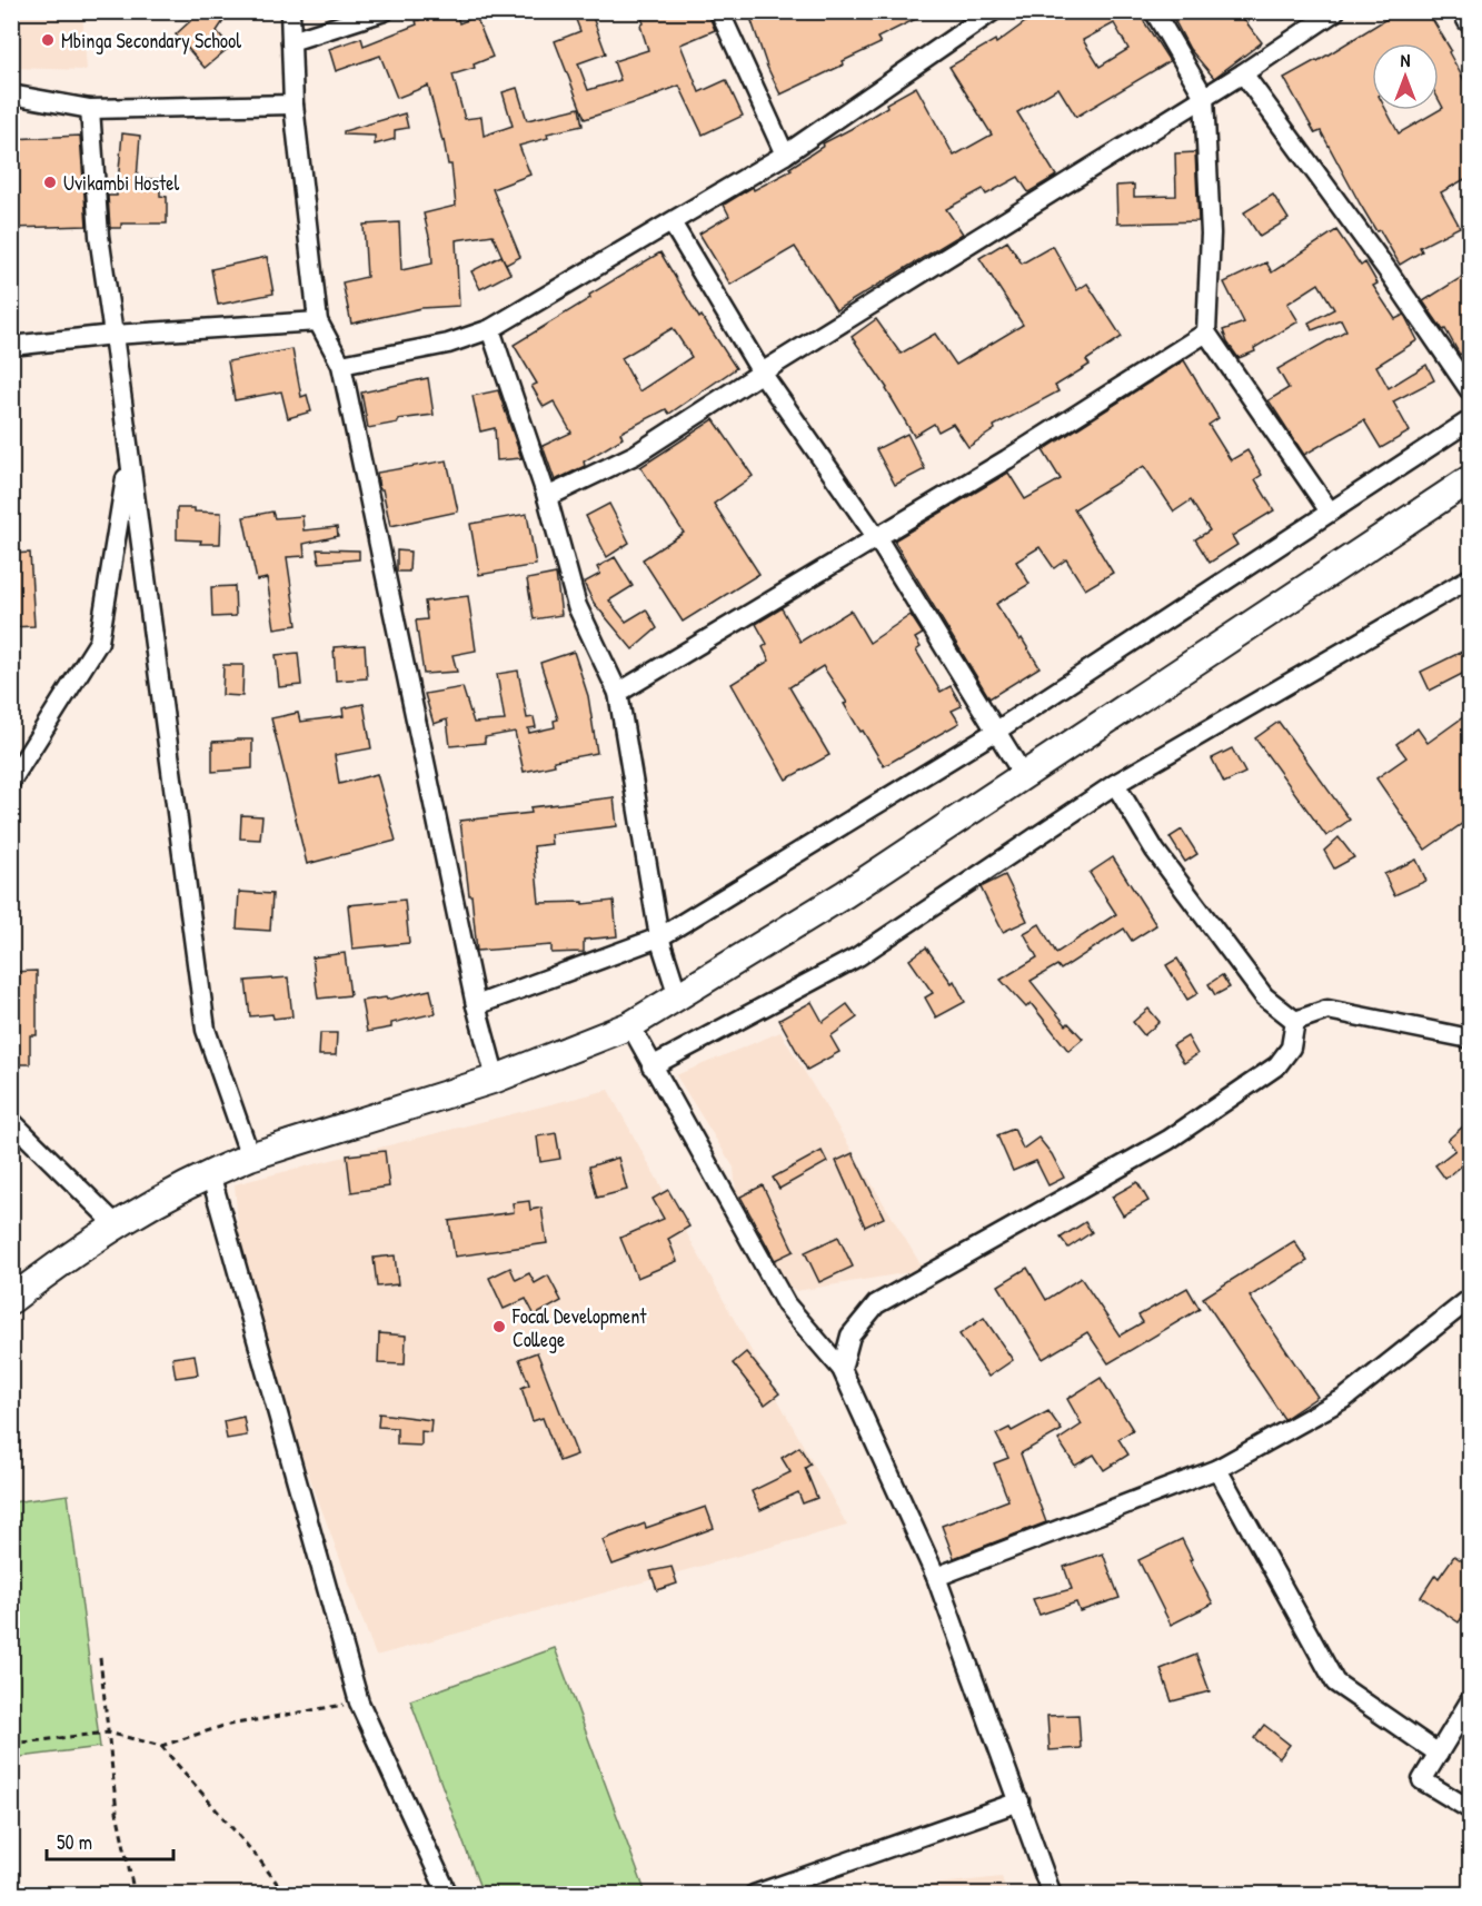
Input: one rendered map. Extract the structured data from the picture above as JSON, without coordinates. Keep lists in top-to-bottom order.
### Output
{
  "places": ["Mbinga Secondary School", "Uvikambi Hostel", "Focal Development College"],
  "scale_bar": "50 m",
  "north": "top"
}
